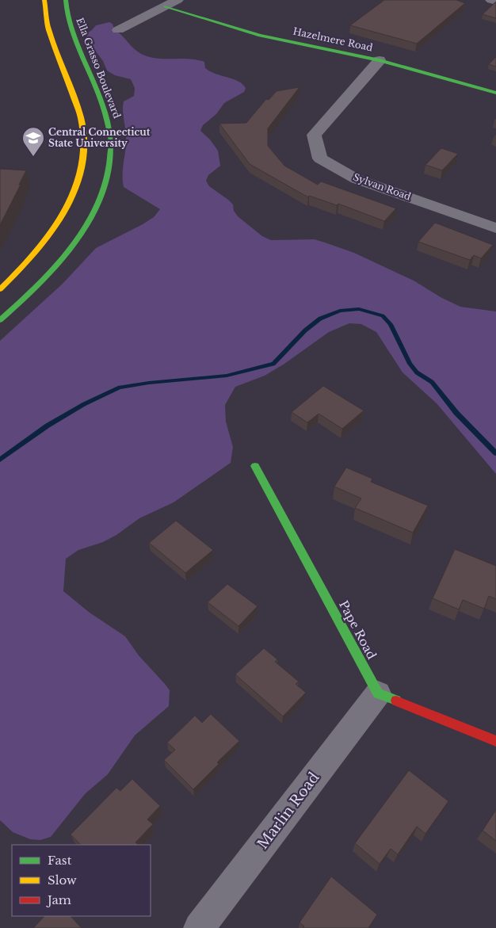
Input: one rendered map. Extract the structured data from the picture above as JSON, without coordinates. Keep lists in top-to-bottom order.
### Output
{
  "streets": {
    "main road": ["Hazelmere Road", "Ella Grasso Boulevard", "Pape Road"],
    "street": ["Sylvan Road", "Marlin Road"]
  },
  "crossings": [
    ["Hazelmere Road", "Sylvan Road"],
    ["Pape Road", "Marlin Road"]
  ],
  "places": {
    "school or university": ["Central Connecticut State University"]
  },
  "legend": ["Fast", "Slow", "Jam"]
}
